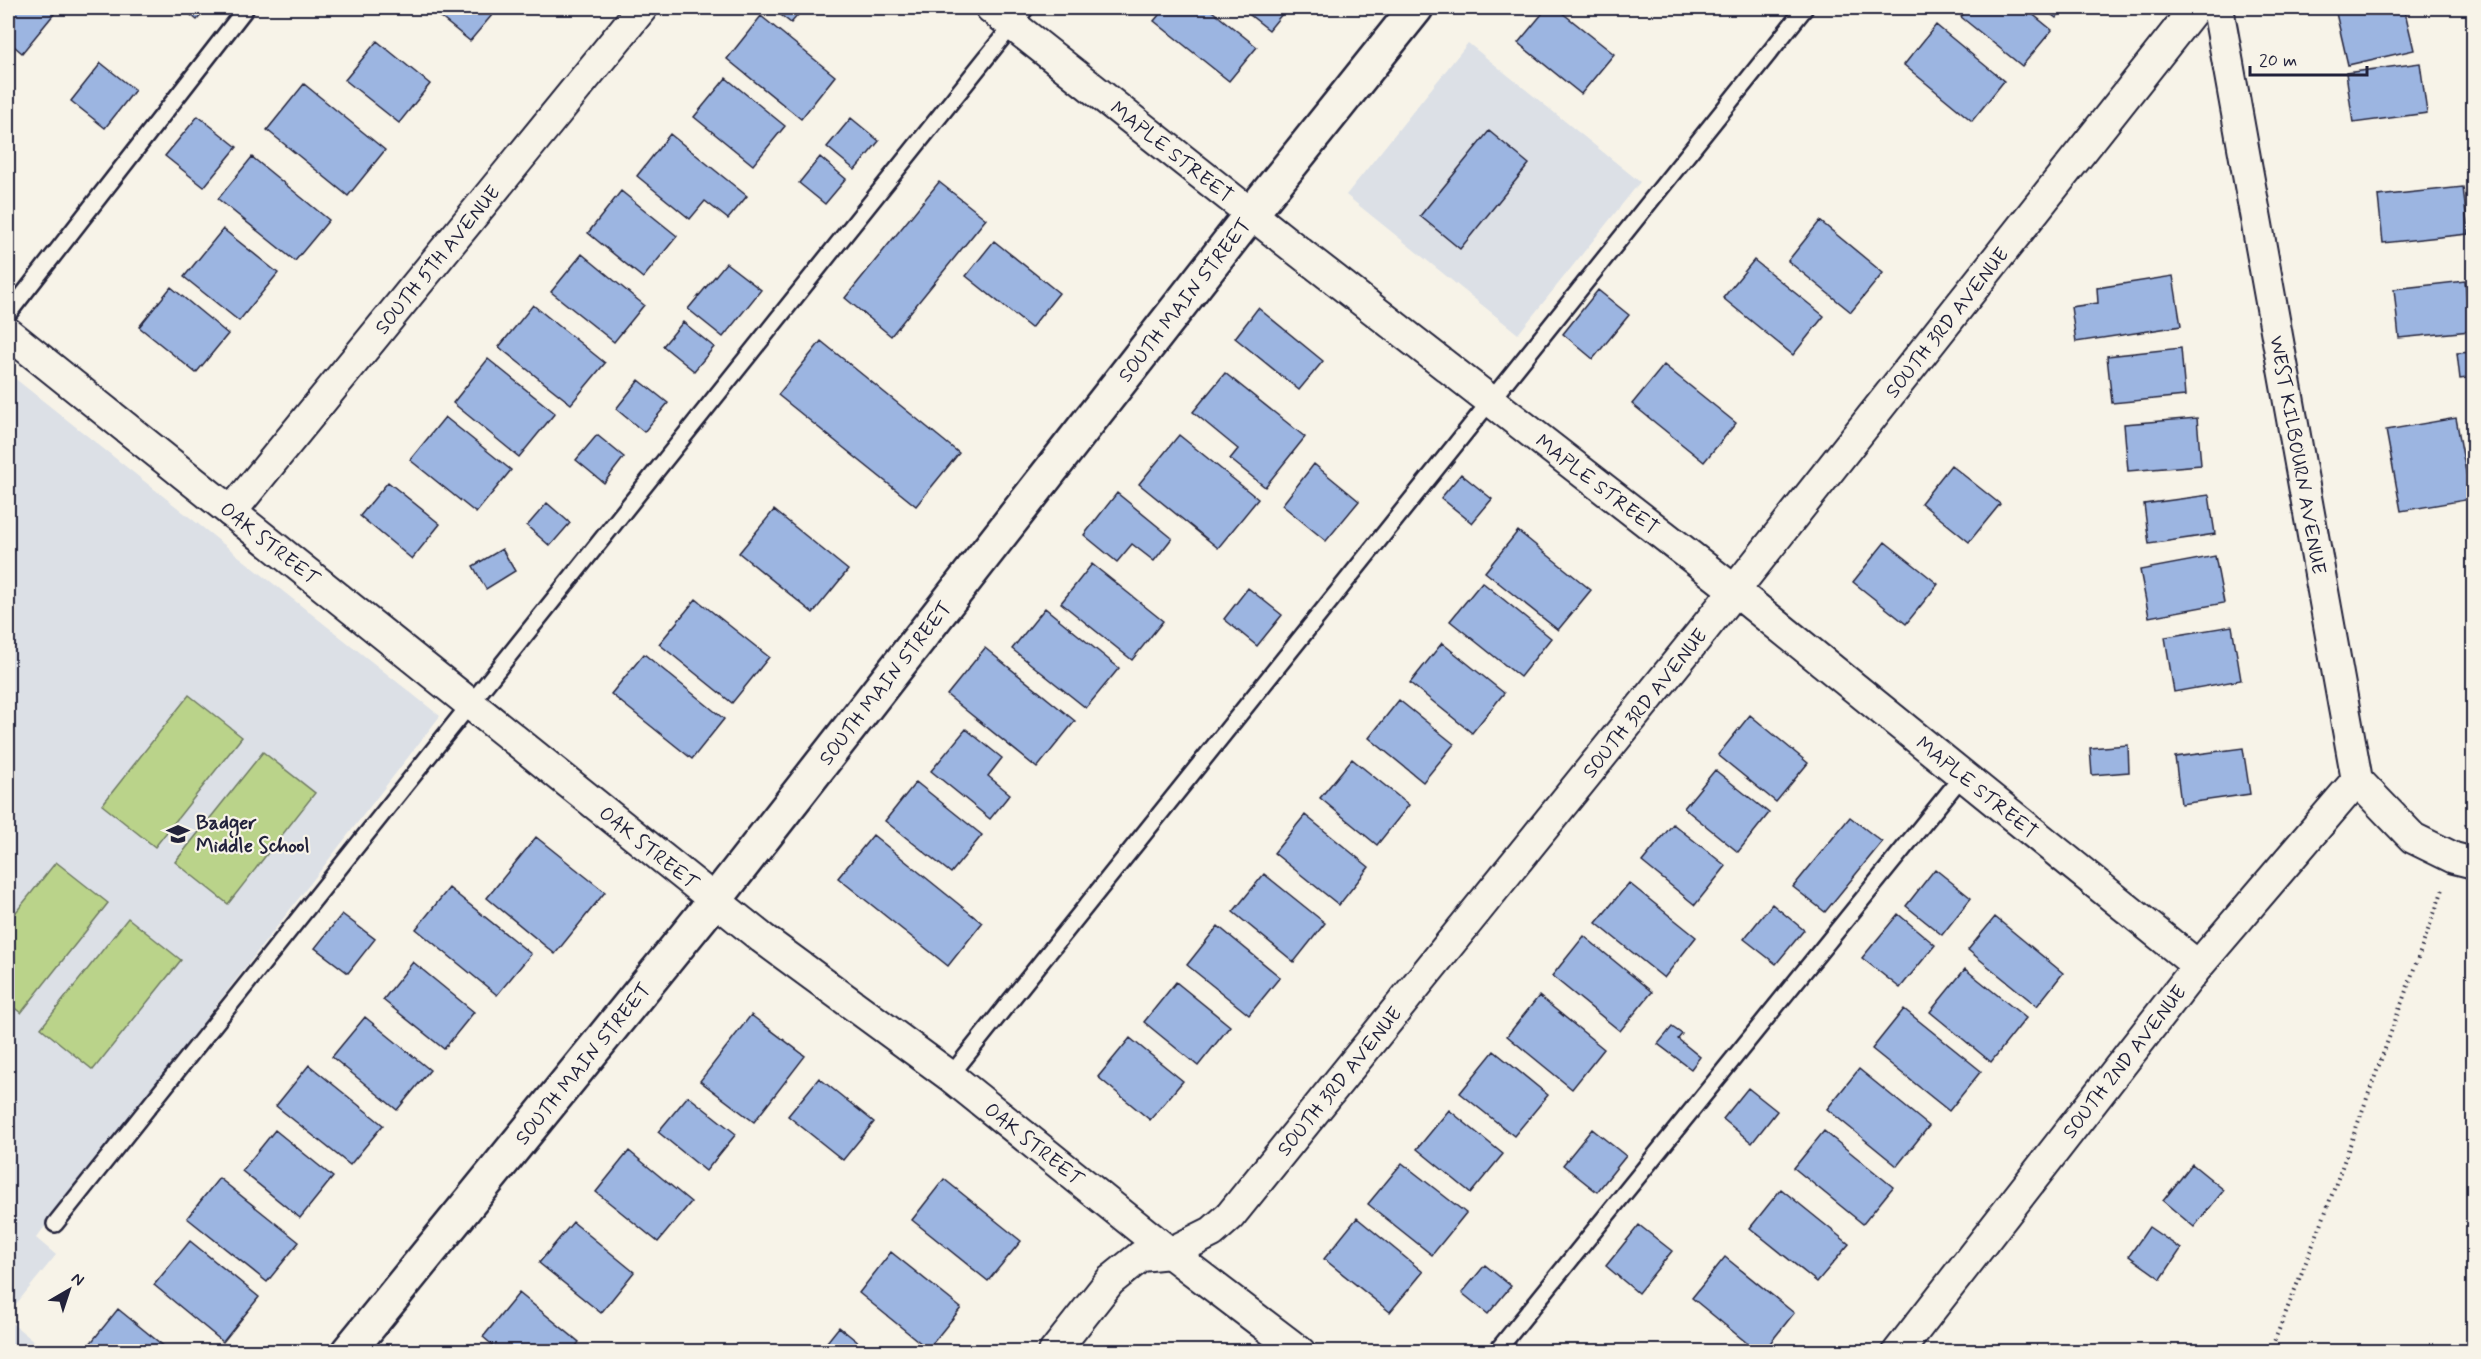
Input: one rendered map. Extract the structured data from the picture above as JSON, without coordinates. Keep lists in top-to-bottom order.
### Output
{
  "streets": {
    "main road": ["SOUTH MAIN STREET"],
    "street": [
      "MAPLE STREET",
      "SOUTH 5TH AVENUE",
      "SOUTH 3RD AVENUE",
      "WEST KILBOURN AVENUE",
      "OAK STREET",
      "SOUTH 2ND AVENUE"
    ]
  },
  "crossings": [
    ["MAPLE STREET", "SOUTH MAIN STREET"],
    ["MAPLE STREET", "SOUTH 3RD AVENUE"],
    ["MAPLE STREET", "SOUTH 2ND AVENUE"],
    ["SOUTH 5TH AVENUE", "OAK STREET"],
    ["SOUTH MAIN STREET", "OAK STREET"],
    ["SOUTH 3RD AVENUE", "OAK STREET"],
    ["WEST KILBOURN AVENUE", "SOUTH 2ND AVENUE"]
  ],
  "places": {
    "school or university": ["Badger Middle School"]
  },
  "scale_bar": "20 m",
  "north": "top right"
}
